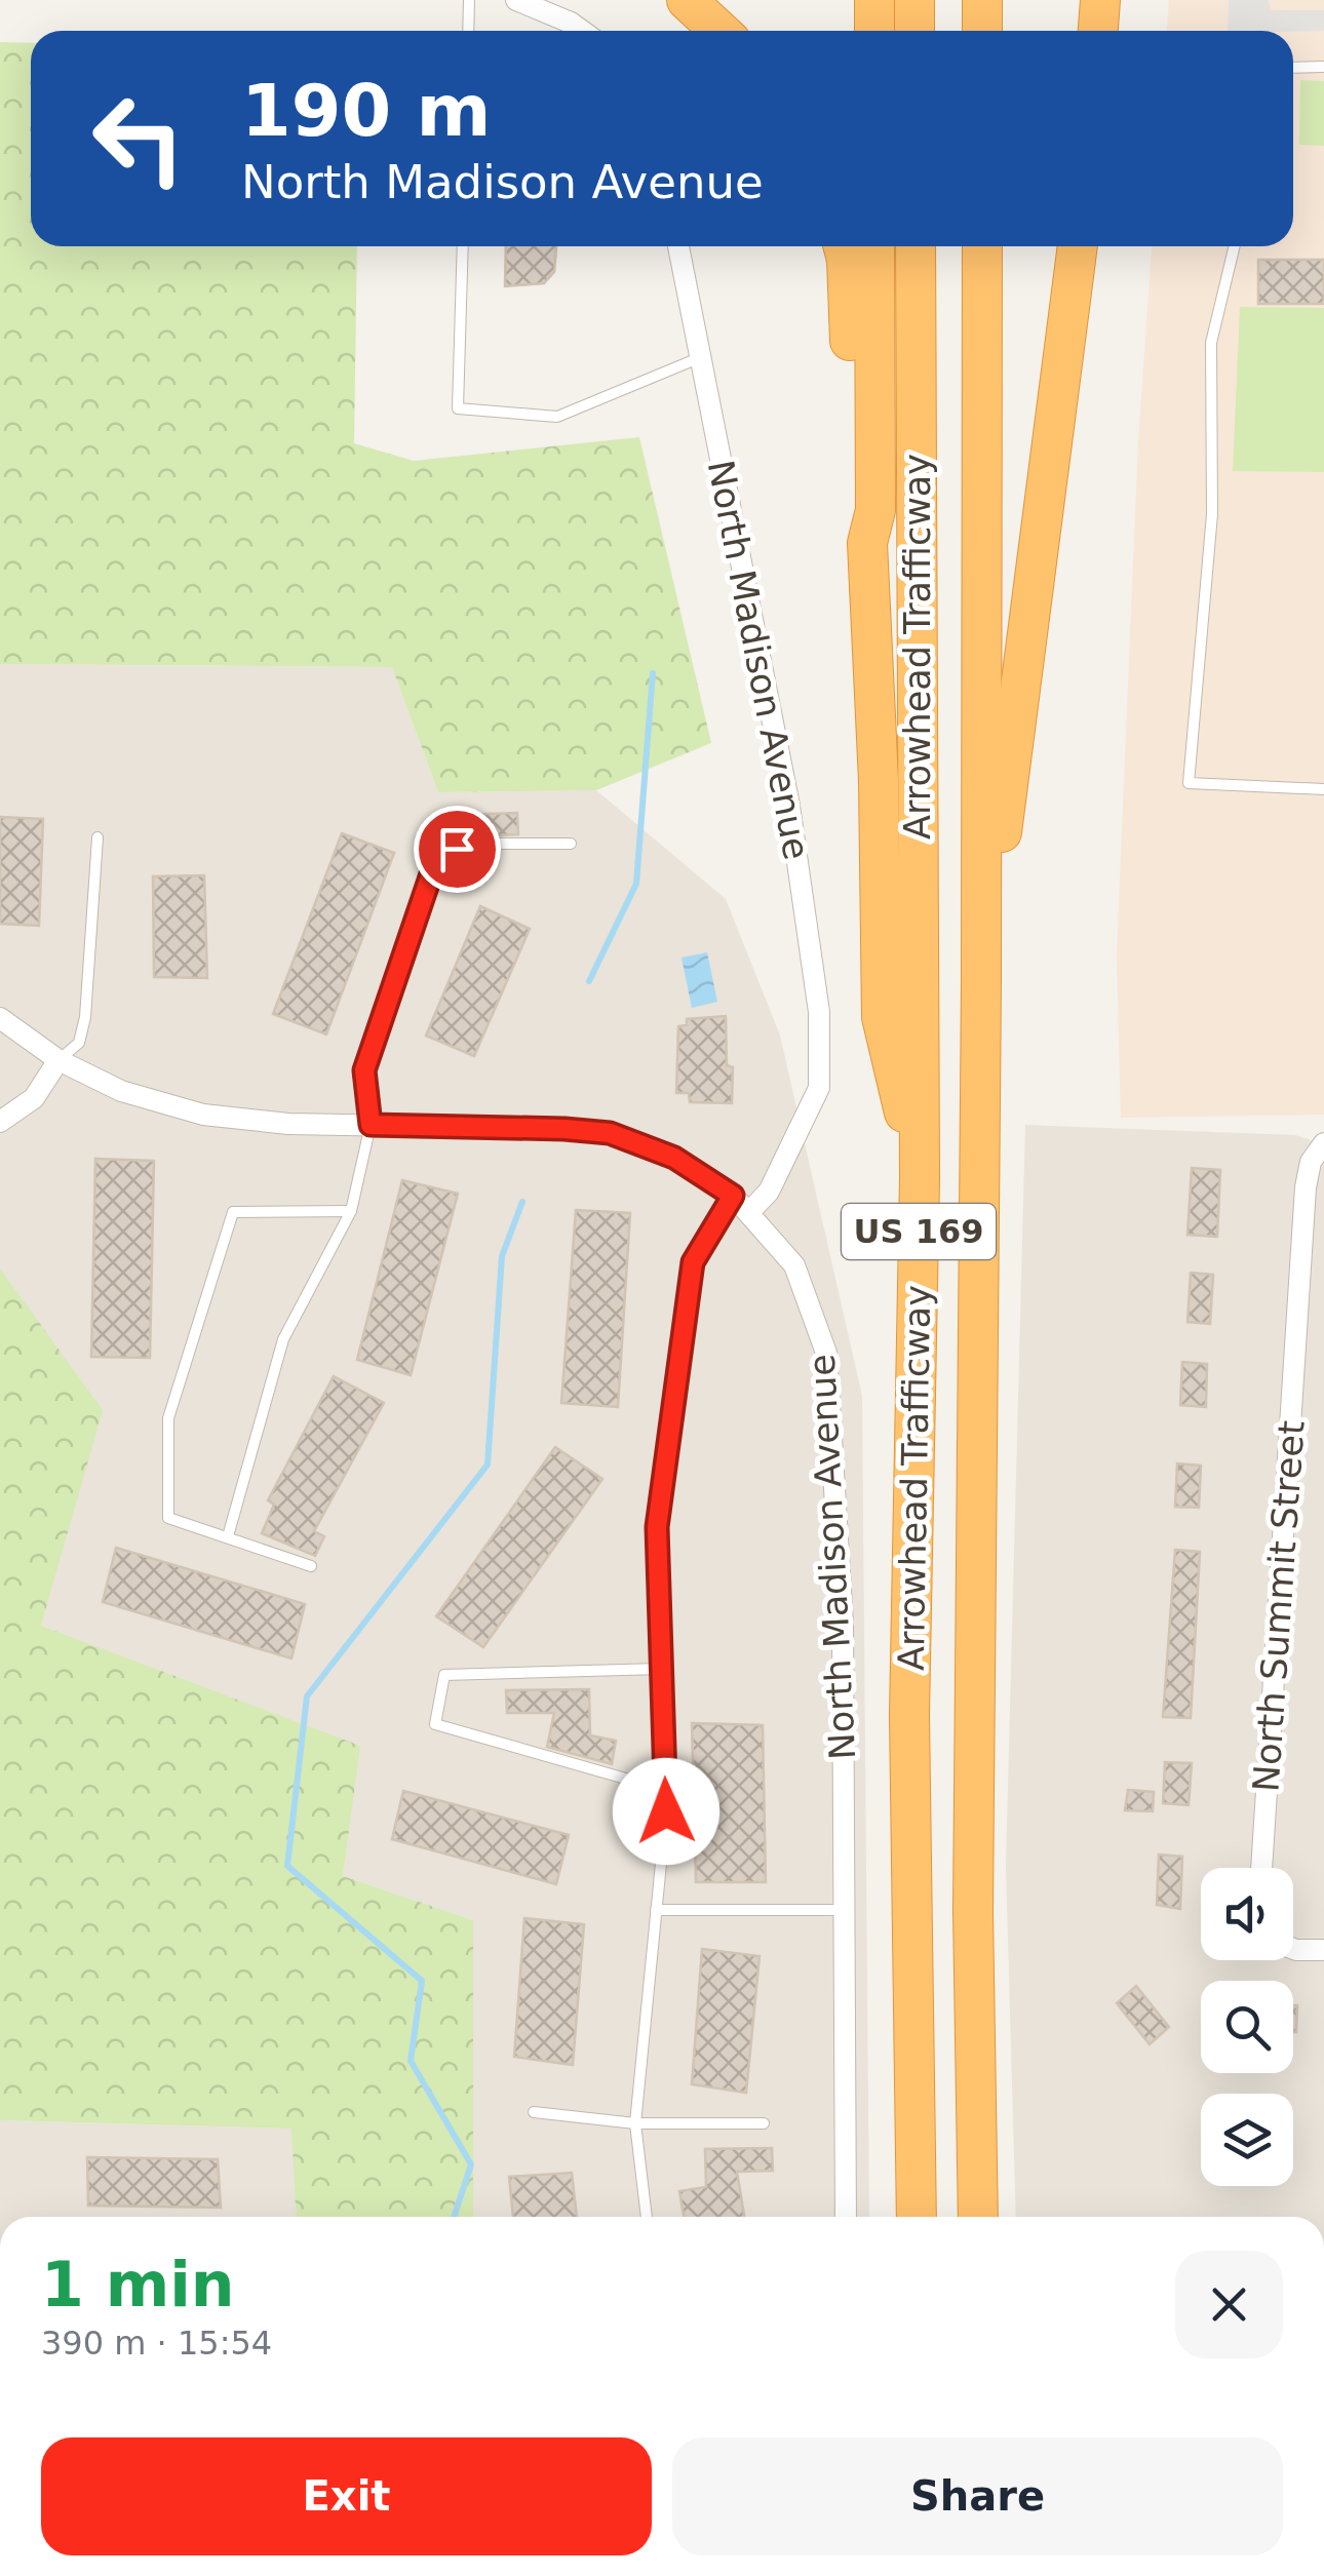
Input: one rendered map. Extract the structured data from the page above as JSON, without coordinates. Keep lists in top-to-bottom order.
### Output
{
  "streets": {
    "highway": ["Arrowhead Trafficway", "US 169"],
    "street": ["North Madison Avenue", "North Summit Street"]
  },
  "page": {
    "turn": ["190 m", "North Madison Avenue"],
    "heading": ["1 min", "390 m · 15:54"],
    "buttons": ["Exit", "Share"]
  }
}
